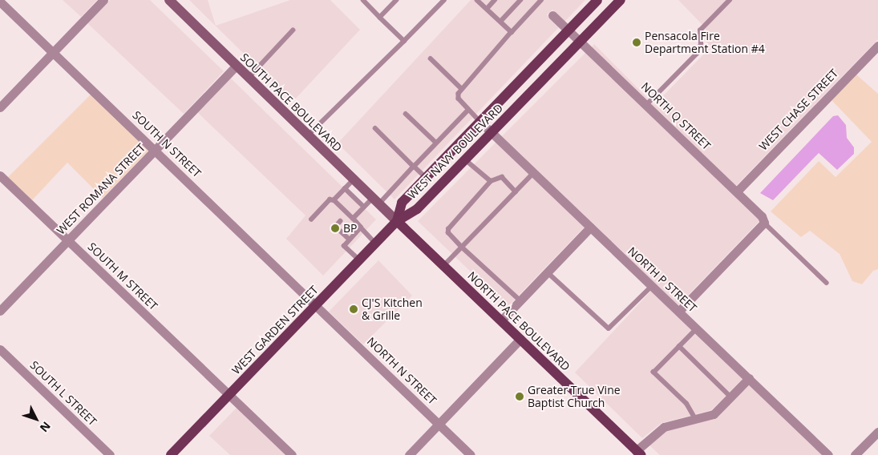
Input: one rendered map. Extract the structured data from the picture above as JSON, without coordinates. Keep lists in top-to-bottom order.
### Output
{
  "streets": {
    "main road": [
      "SOUTH PACE BOULEVARD",
      "WEST NAVY BOULEVARD",
      "NORTH PACE BOULEVARD",
      "WEST GARDEN STREET"
    ],
    "street": [
      "WEST CHASE STREET",
      "NORTH Q STREET",
      "SOUTH N STREET",
      "WEST ROMANA STREET",
      "SOUTH M STREET",
      "NORTH P STREET",
      "NORTH N STREET",
      "SOUTH L STREET"
    ]
  },
  "crossings": [
    ["SOUTH PACE BOULEVARD", "WEST NAVY BOULEVARD"],
    ["SOUTH PACE BOULEVARD", "WEST ROMANA STREET"],
    ["SOUTH PACE BOULEVARD", "NORTH PACE BOULEVARD"],
    ["SOUTH PACE BOULEVARD", "WEST GARDEN STREET"],
    ["WEST CHASE STREET", "NORTH Q STREET"],
    ["NORTH Q STREET", "WEST NAVY BOULEVARD"],
    ["SOUTH N STREET", "WEST ROMANA STREET"],
    ["SOUTH N STREET", "WEST GARDEN STREET"],
    ["SOUTH N STREET", "NORTH N STREET"],
    ["WEST NAVY BOULEVARD", "NORTH P STREET"],
    ["WEST NAVY BOULEVARD", "NORTH PACE BOULEVARD"],
    ["WEST NAVY BOULEVARD", "WEST GARDEN STREET"],
    ["WEST ROMANA STREET", "SOUTH M STREET"],
    ["SOUTH M STREET", "WEST GARDEN STREET"],
    ["NORTH PACE BOULEVARD", "WEST GARDEN STREET"],
    ["WEST GARDEN STREET", "NORTH N STREET"]
  ],
  "places": [
    "Pensacola Fire Department Station #4",
    "BP",
    "CJ'S Kitchen & Grille",
    "Greater True Vine Baptist Church"
  ],
  "north": "bottom right"
}
